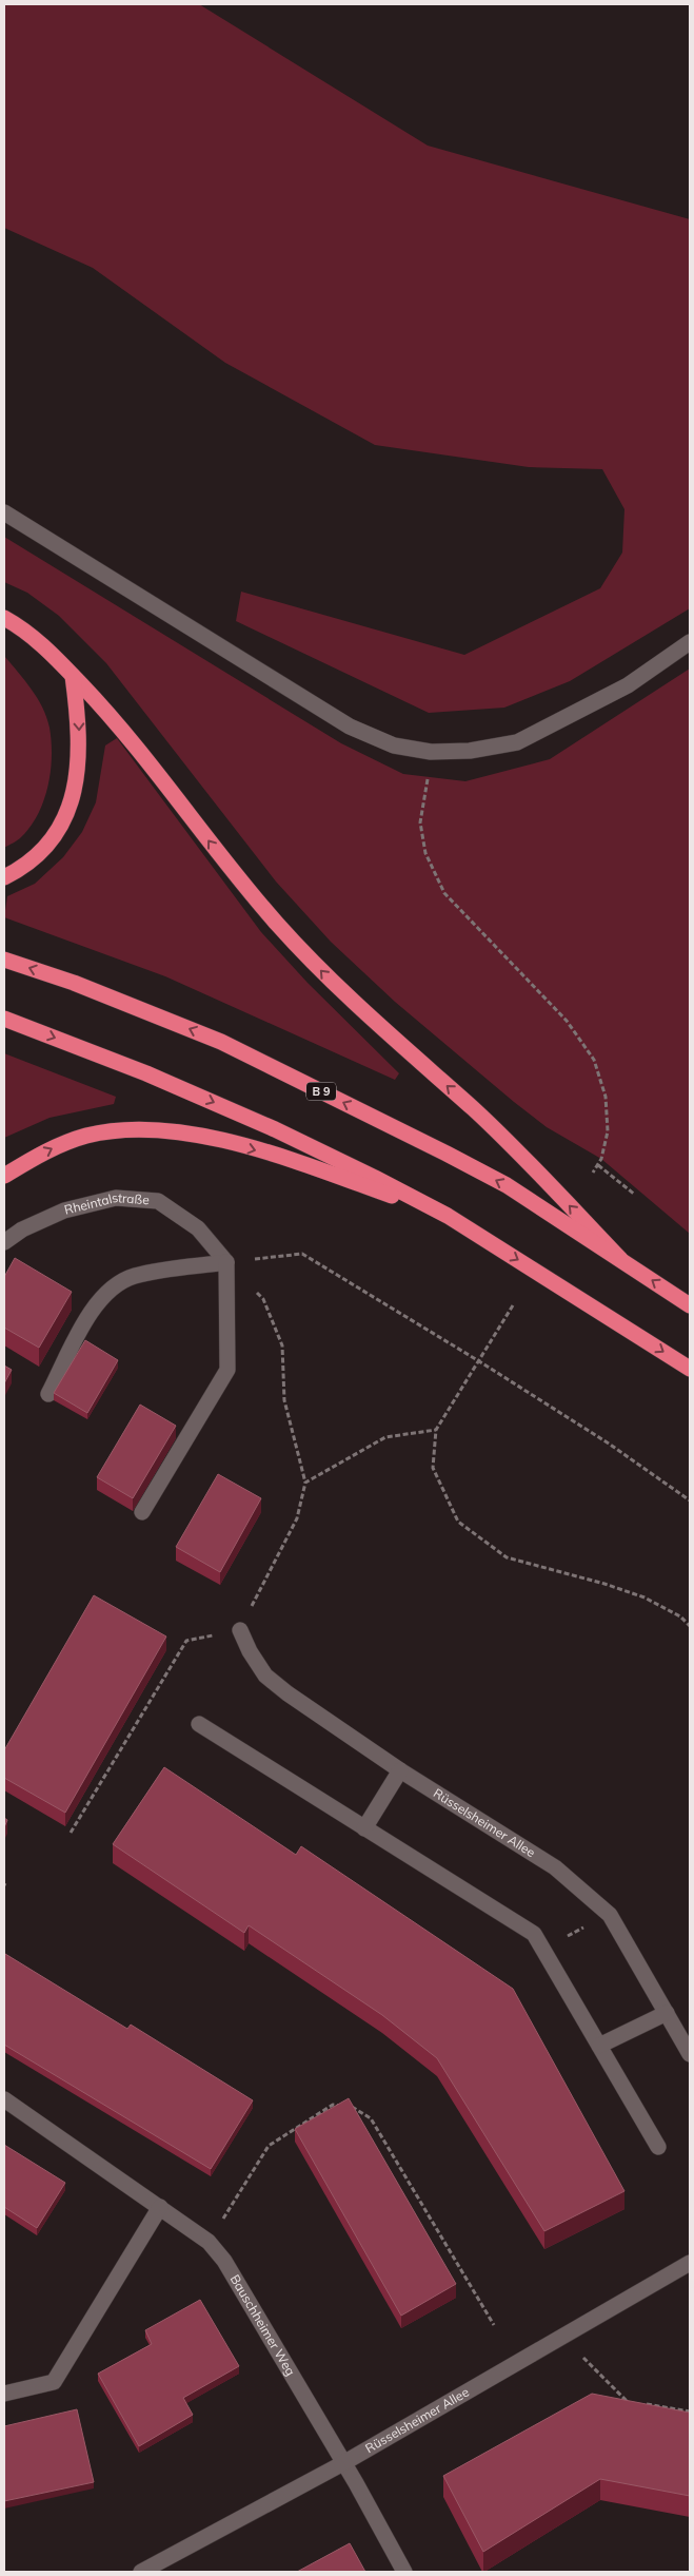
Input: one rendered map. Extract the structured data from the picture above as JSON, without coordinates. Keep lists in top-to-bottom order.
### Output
{
  "streets": {
    "highway": ["B 9"],
    "street": ["Rheintalstraße", "Rüsselsheimer Allee", "Bauschheimer Weg"]
  },
  "crossings": [
    ["Rüsselsheimer Allee", "Bauschheimer Weg"]
  ]
}
